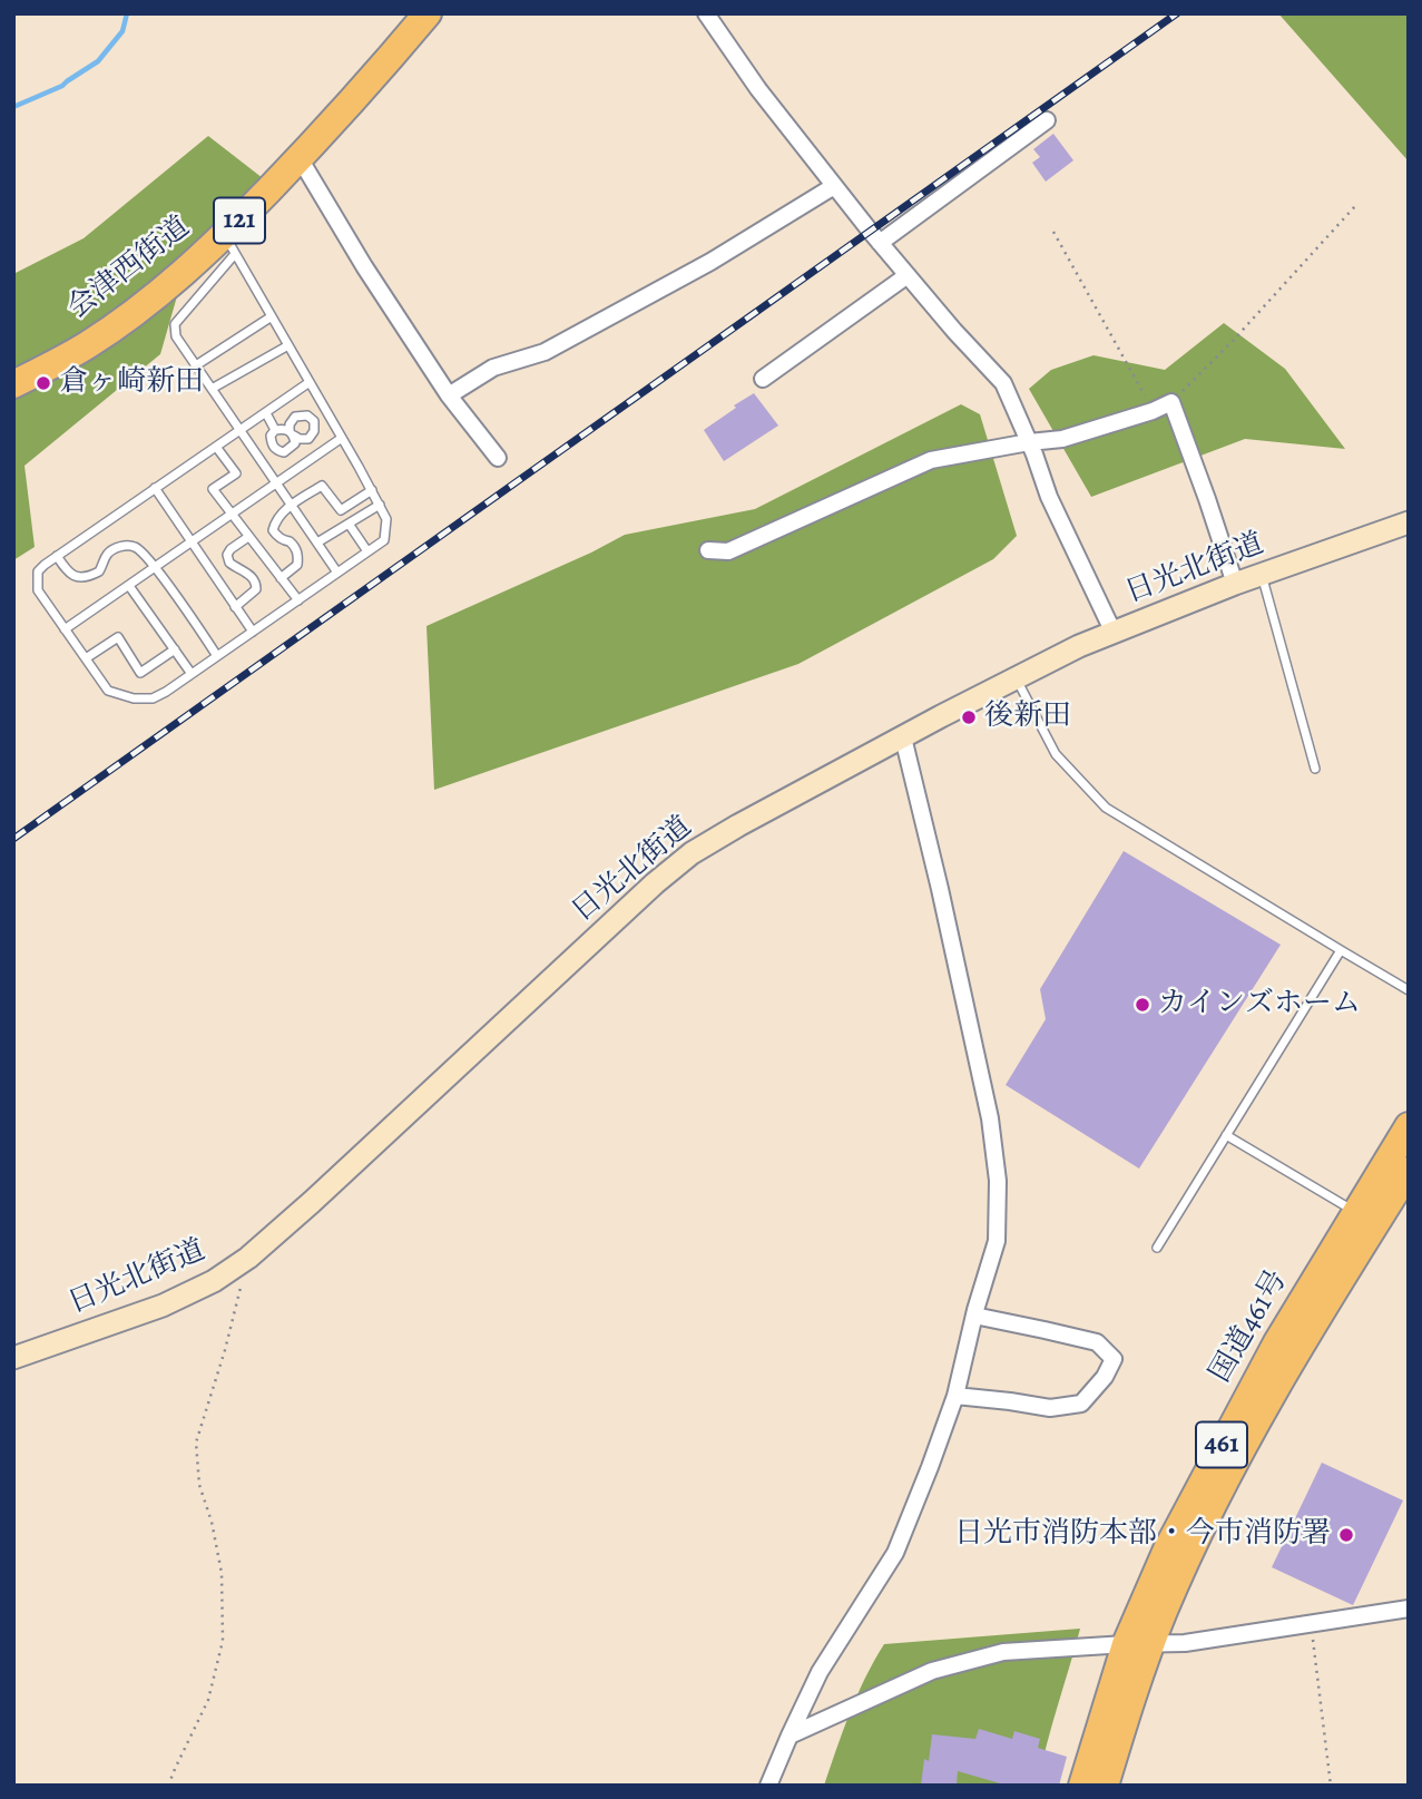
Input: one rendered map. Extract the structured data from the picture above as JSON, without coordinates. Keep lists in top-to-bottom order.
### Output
{
  "streets": {
    "highway": [
      "121",
      "会津西街道",
      "国道461号",
      "461"
    ],
    "street": ["日光北街道"]
  },
  "places": [
    "倉ヶ崎新田",
    "後新田",
    "カインズホーム",
    "日光市消防本部・今市消防署"
  ]
}
